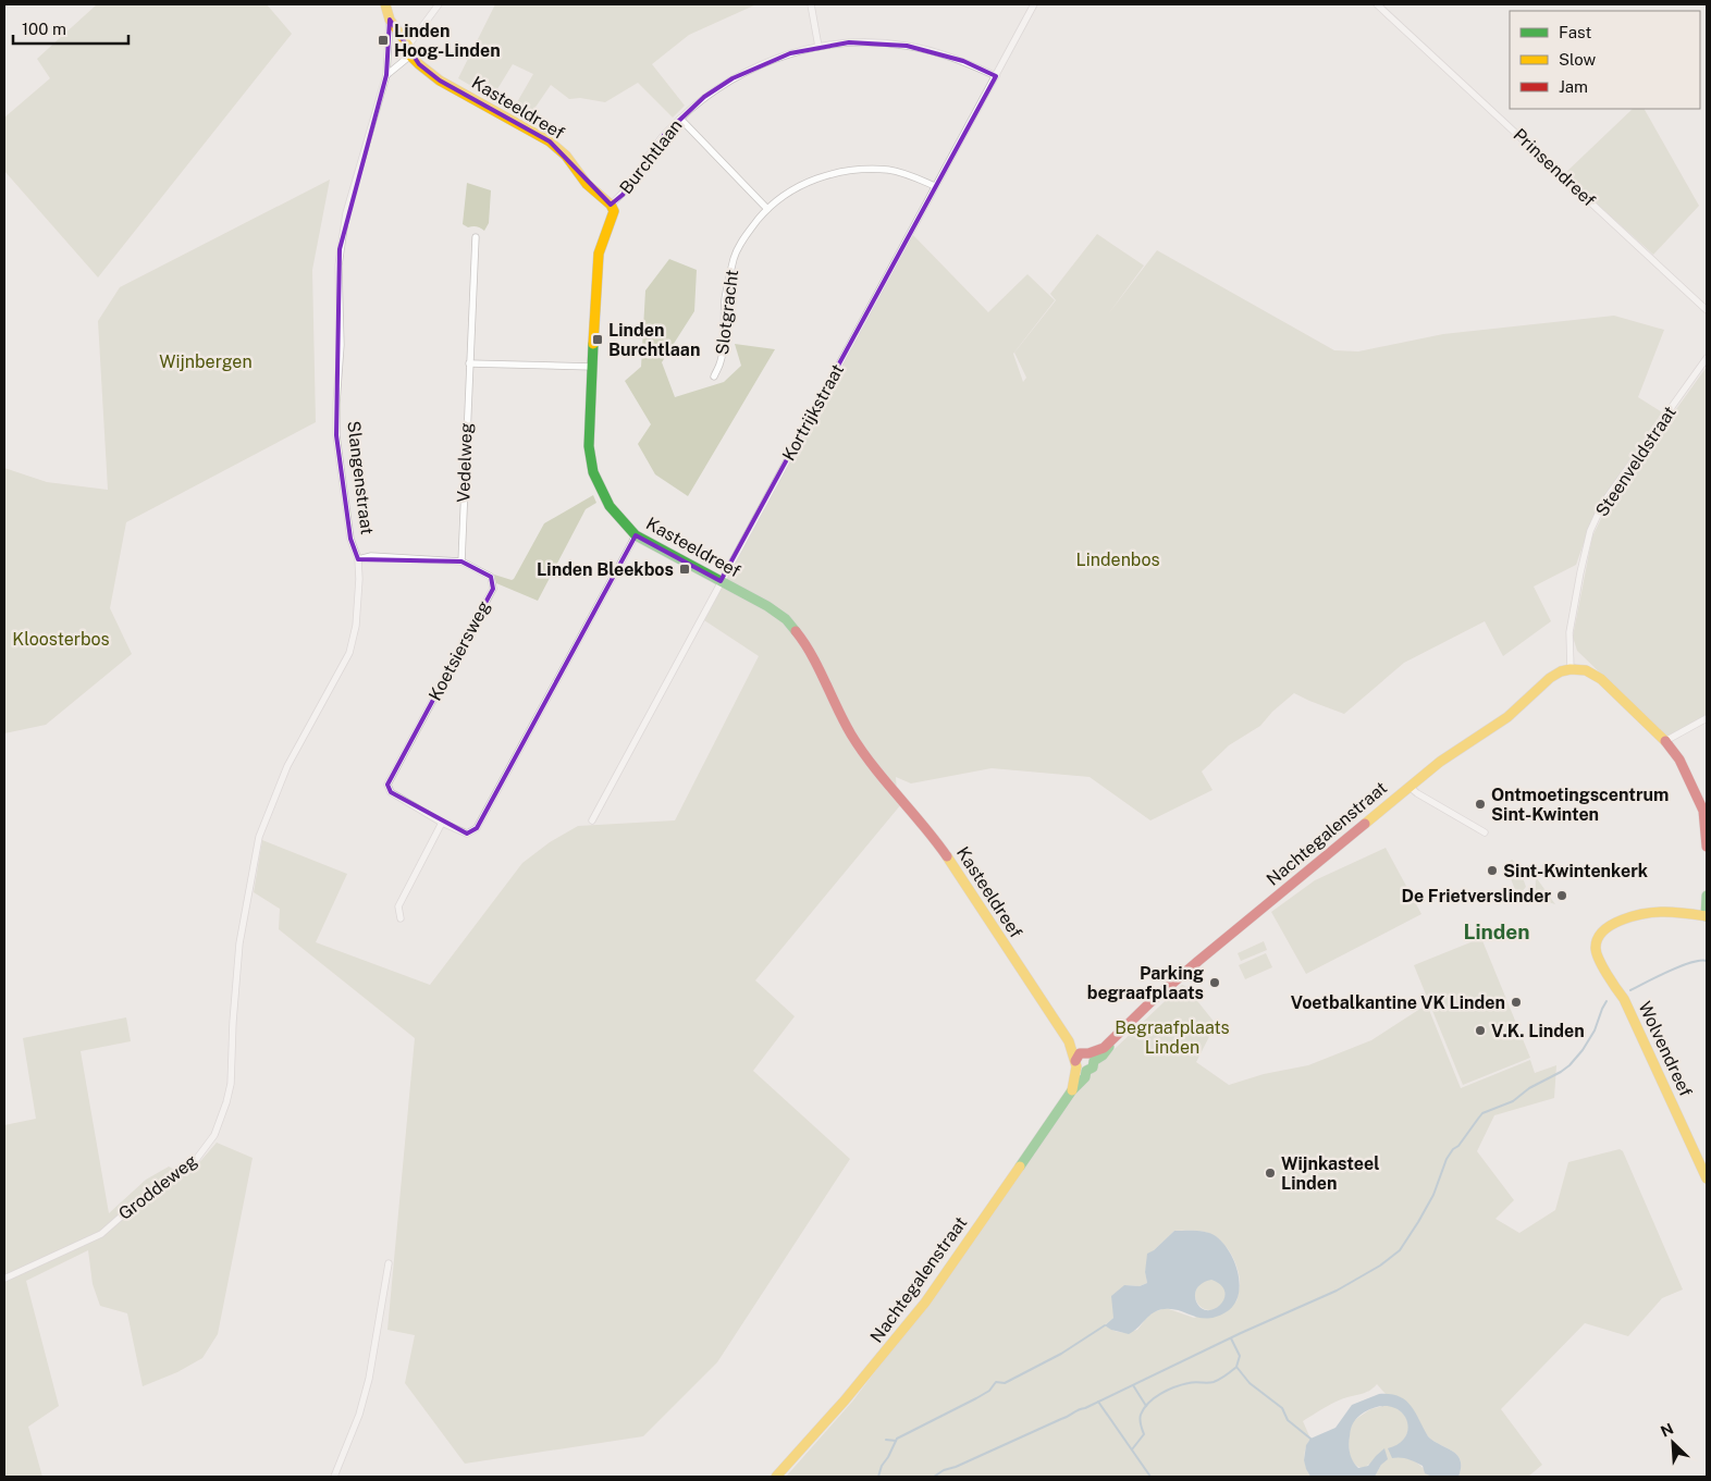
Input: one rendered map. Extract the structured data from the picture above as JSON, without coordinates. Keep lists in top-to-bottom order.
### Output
{
  "streets": {
    "street": [
      "Kasteeldreef",
      "Burchtlaan",
      "Prinsendreef",
      "Slotgracht",
      "Kortrijkstraat",
      "Steenveldstraat",
      "Vedelweg",
      "Slangenstraat",
      "Koetsiersweg",
      "Nachtegalenstraat",
      "Wolvendreef",
      "Groddeweg"
    ]
  },
  "crossings": [
    ["Kasteeldreef", "Burchtlaan"],
    ["Kasteeldreef", "Kortrijkstraat"],
    ["Kasteeldreef", "Slangenstraat"],
    ["Kasteeldreef", "Koetsiersweg"],
    ["Kasteeldreef", "Nachtegalenstraat"],
    ["Burchtlaan", "Kortrijkstraat"],
    ["Slotgracht", "Kortrijkstraat"],
    ["Steenveldstraat", "Nachtegalenstraat"],
    ["Vedelweg", "Koetsiersweg"],
    ["Slangenstraat", "Koetsiersweg"],
    ["Slangenstraat", "Groddeweg"]
  ],
  "districts": ["Linden"],
  "parks": [
    "Wijnbergen",
    "Lindenbos",
    "Kloosterbos",
    "Begraafplaats Linden"
  ],
  "places": {
    "transit": ["Linden Hoog-Linden", "Linden Burchtlaan", "Linden Bleekbos"],
    "other": [
      "Ontmoetingscentrum Sint-Kwinten",
      "Sint-Kwintenkerk",
      "De Frietverslinder",
      "Parking begraafplaats",
      "Voetbalkantine VK Linden",
      "V.K. Linden",
      "Wijnkasteel Linden"
    ]
  },
  "legend": ["Fast", "Slow", "Jam"],
  "scale_bar": "100 m",
  "north": "top left"
}
